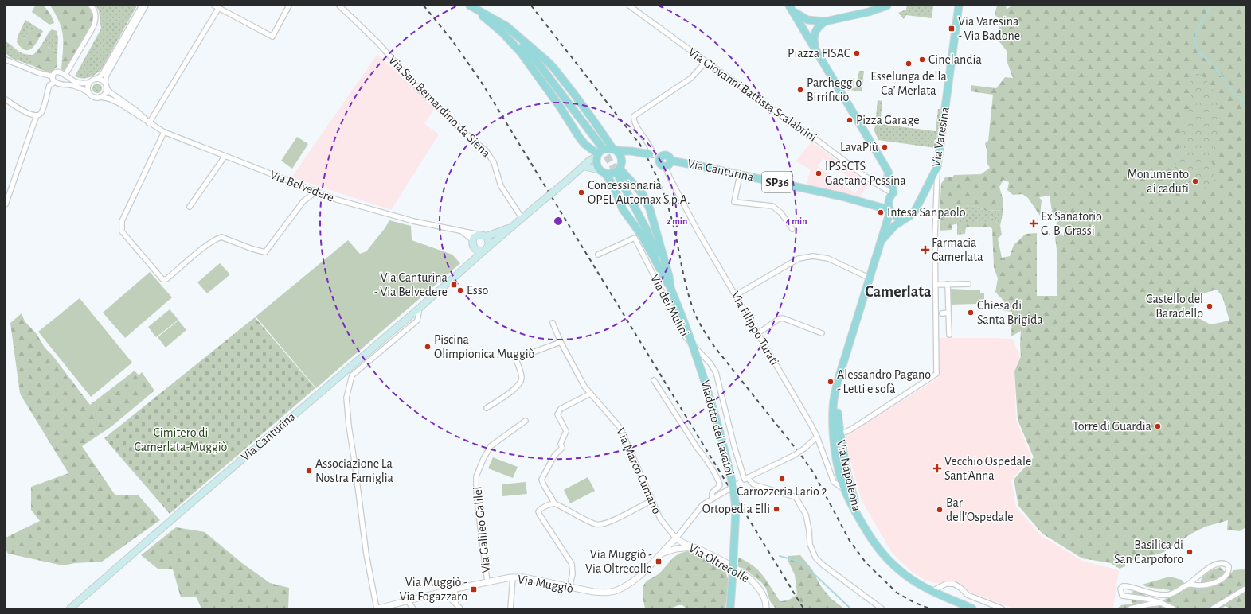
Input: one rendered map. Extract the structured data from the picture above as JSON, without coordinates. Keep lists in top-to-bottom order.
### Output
{
  "streets": {
    "main road": [
      "Via Varesina",
      "Via Canturina",
      "SP36",
      "Viadotto dei Lavatoi",
      "Via Napoleona"
    ],
    "street": [
      "Via Giovanni Battista Scalabrini",
      "Via San Bernardino da Siena",
      "Via Belvedere",
      "Via dei Mulini",
      "Via Filippo Turati",
      "Via Marco Cumano",
      "Via Galileo Galilei",
      "Via Oltrecolle",
      "Via Muggiò"
    ]
  },
  "crossings": [
    ["Via Giovanni Battista Scalabrini", "Via Napoleona"],
    ["Via San Bernardino da Siena", "Via Canturina"],
    ["Via Varesina", "Via Canturina"],
    ["Via Varesina", "Via Napoleona"],
    ["Via Canturina", "Via Belvedere"],
    ["Via Canturina", "Via Napoleona"],
    ["Via Filippo Turati", "Via Napoleona"],
    ["Via Marco Cumano", "Via Oltrecolle"],
    ["Via Marco Cumano", "Via Muggiò"],
    ["Via Galileo Galilei", "Via Muggiò"],
    ["Via Oltrecolle", "Via Muggiò"]
  ],
  "districts": ["Camerlata"],
  "parks": ["Cimitero di Camerlata-Muggiò"],
  "places": {
    "transit": [
      "Via Varesina - Via Badone",
      "Via Canturina - Via Belvedere",
      "Via Muggiò - Via Oltrecolle",
      "Via Muggiò - Via Fogazzaro"
    ],
    "other": [
      "Piazza FISAC",
      "Cinelandia",
      "Esselunga della Ca' Merlata",
      "Parcheggio Birrificio",
      "Pizza Garage",
      "LavaPiù",
      "IPSSCTS Gaetano Pessina",
      "Monumento ai caduti",
      "Concessionaria OPEL Automax S.p.A.",
      "Intesa Sanpaolo",
      "Esso",
      "Castello del Baradello",
      "Chiesa di Santa Brigida",
      "Piscina Olimpionica Muggiò",
      "Alessandro Pagano - Letti e sofà",
      "Torre di Guardia",
      "Associazione La Nostra Famiglia",
      "Carrozzeria Lario 2",
      "Ortopedia Elli",
      "Bar dell'Ospedale",
      "Basilica di San Carpoforo"
    ],
    "health": ["Ex Sanatorio G. B. Grassi", "Farmacia Camerlata", "Vecchio Ospedale Sant'Anna"]
  },
  "rings": ["2 min", "4 min"]
}
